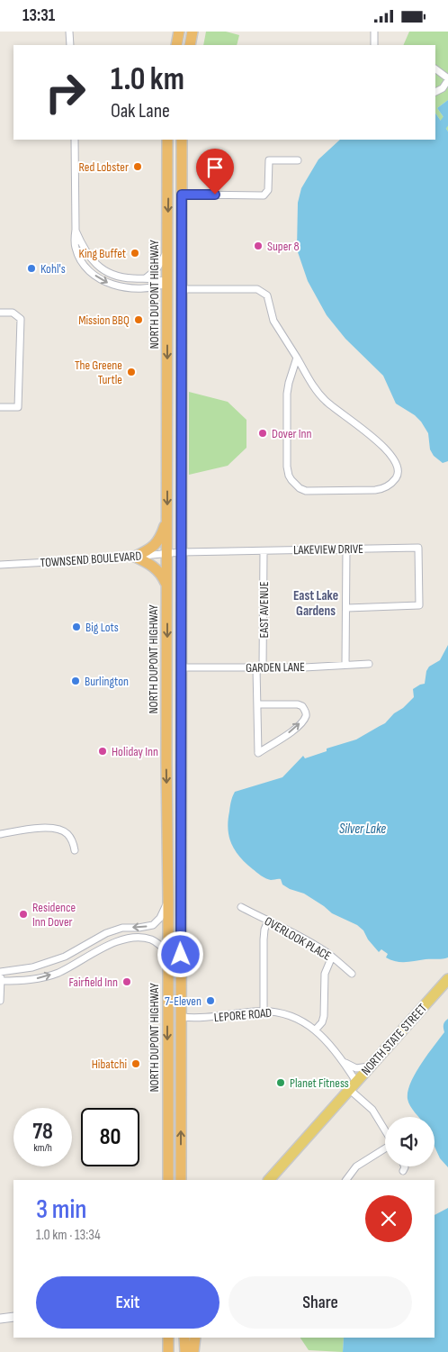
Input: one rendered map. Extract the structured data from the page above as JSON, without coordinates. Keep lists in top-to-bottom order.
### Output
{
  "streets": {
    "highway": ["NORTH DUPONT HIGHWAY"],
    "main road": ["NORTH STATE STREET"],
    "street": [
      "LAKEVIEW DRIVE",
      "TOWNSEND BOULEVARD",
      "EAST AVENUE",
      "GARDEN LANE",
      "OVERLOOK PLACE",
      "LEPORE ROAD"
    ]
  },
  "crossings": [
    ["NORTH DUPONT HIGHWAY", "TOWNSEND BOULEVARD"],
    ["LAKEVIEW DRIVE", "TOWNSEND BOULEVARD"],
    ["LAKEVIEW DRIVE", "EAST AVENUE"],
    ["EAST AVENUE", "GARDEN LANE"],
    ["LEPORE ROAD", "NORTH STATE STREET"]
  ],
  "districts": ["East Lake Gardens"],
  "water": ["Silver Lake"],
  "places": [
    "Red Lobster",
    "Super 8",
    "King Buffet",
    "Kohl's",
    "Mission BBQ",
    "The Greene Turtle",
    "Dover Inn",
    "Big Lots",
    "Burlington",
    "Holiday Inn",
    "Residence Inn Dover",
    "Fairfield Inn",
    "7-Eleven",
    "Hibatchi",
    "Planet Fitness"
  ],
  "page": {
    "status": "13:31",
    "turn": ["1.0 km", "Oak Lane"],
    "speed": "78 km/h",
    "limit": "80",
    "heading": ["3 min", "1.0 km · 13:34"],
    "buttons": ["Exit", "Share"]
  }
}
